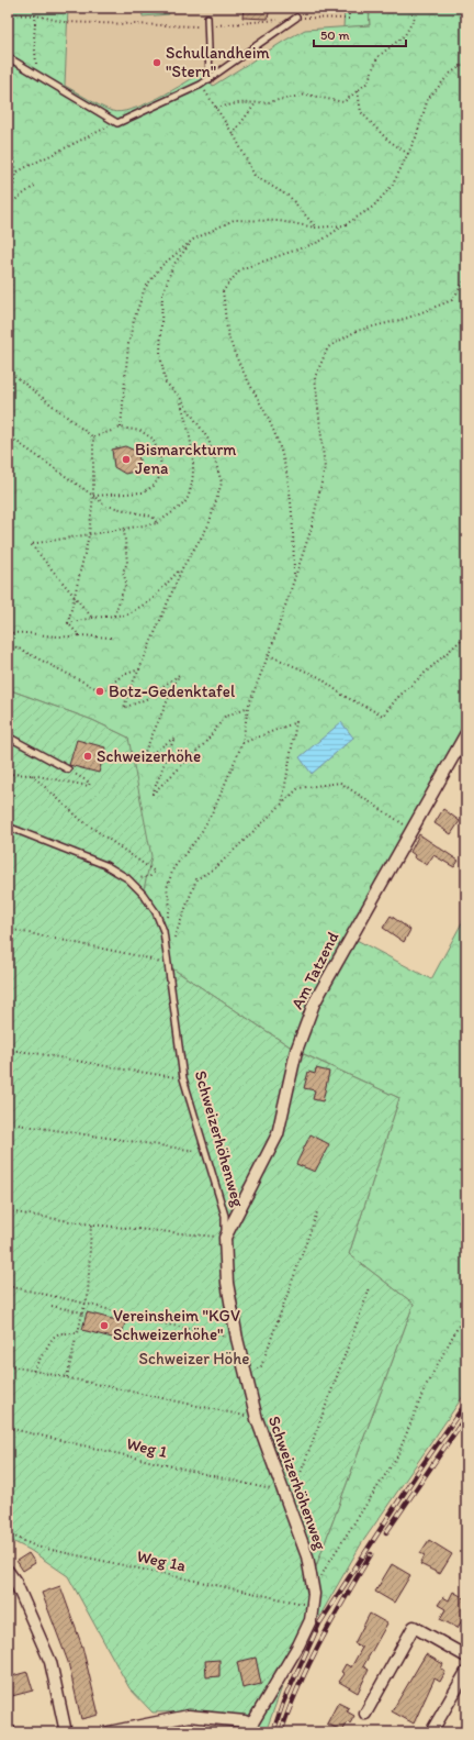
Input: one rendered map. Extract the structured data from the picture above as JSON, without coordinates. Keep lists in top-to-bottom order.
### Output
{
  "streets": {
    "street": ["Am Tatzend", "Schweizerhöhenweg"],
    "path": ["Weg 1", "Weg 1a"]
  },
  "crossings": [
    ["Am Tatzend", "Schweizerhöhenweg"],
    ["Schweizerhöhenweg", "Weg 1"],
    ["Schweizerhöhenweg", "Weg 1a"]
  ],
  "parks": ["Schweizer Höhe"],
  "places": [
    "Schullandheim \"Stern\"",
    "Bismarckturm Jena",
    "Botz-Gedenktafel",
    "Schweizerhöhe",
    "Vereinsheim \"KGV Schweizerhöhe\""
  ],
  "scale_bar": "50 m"
}
